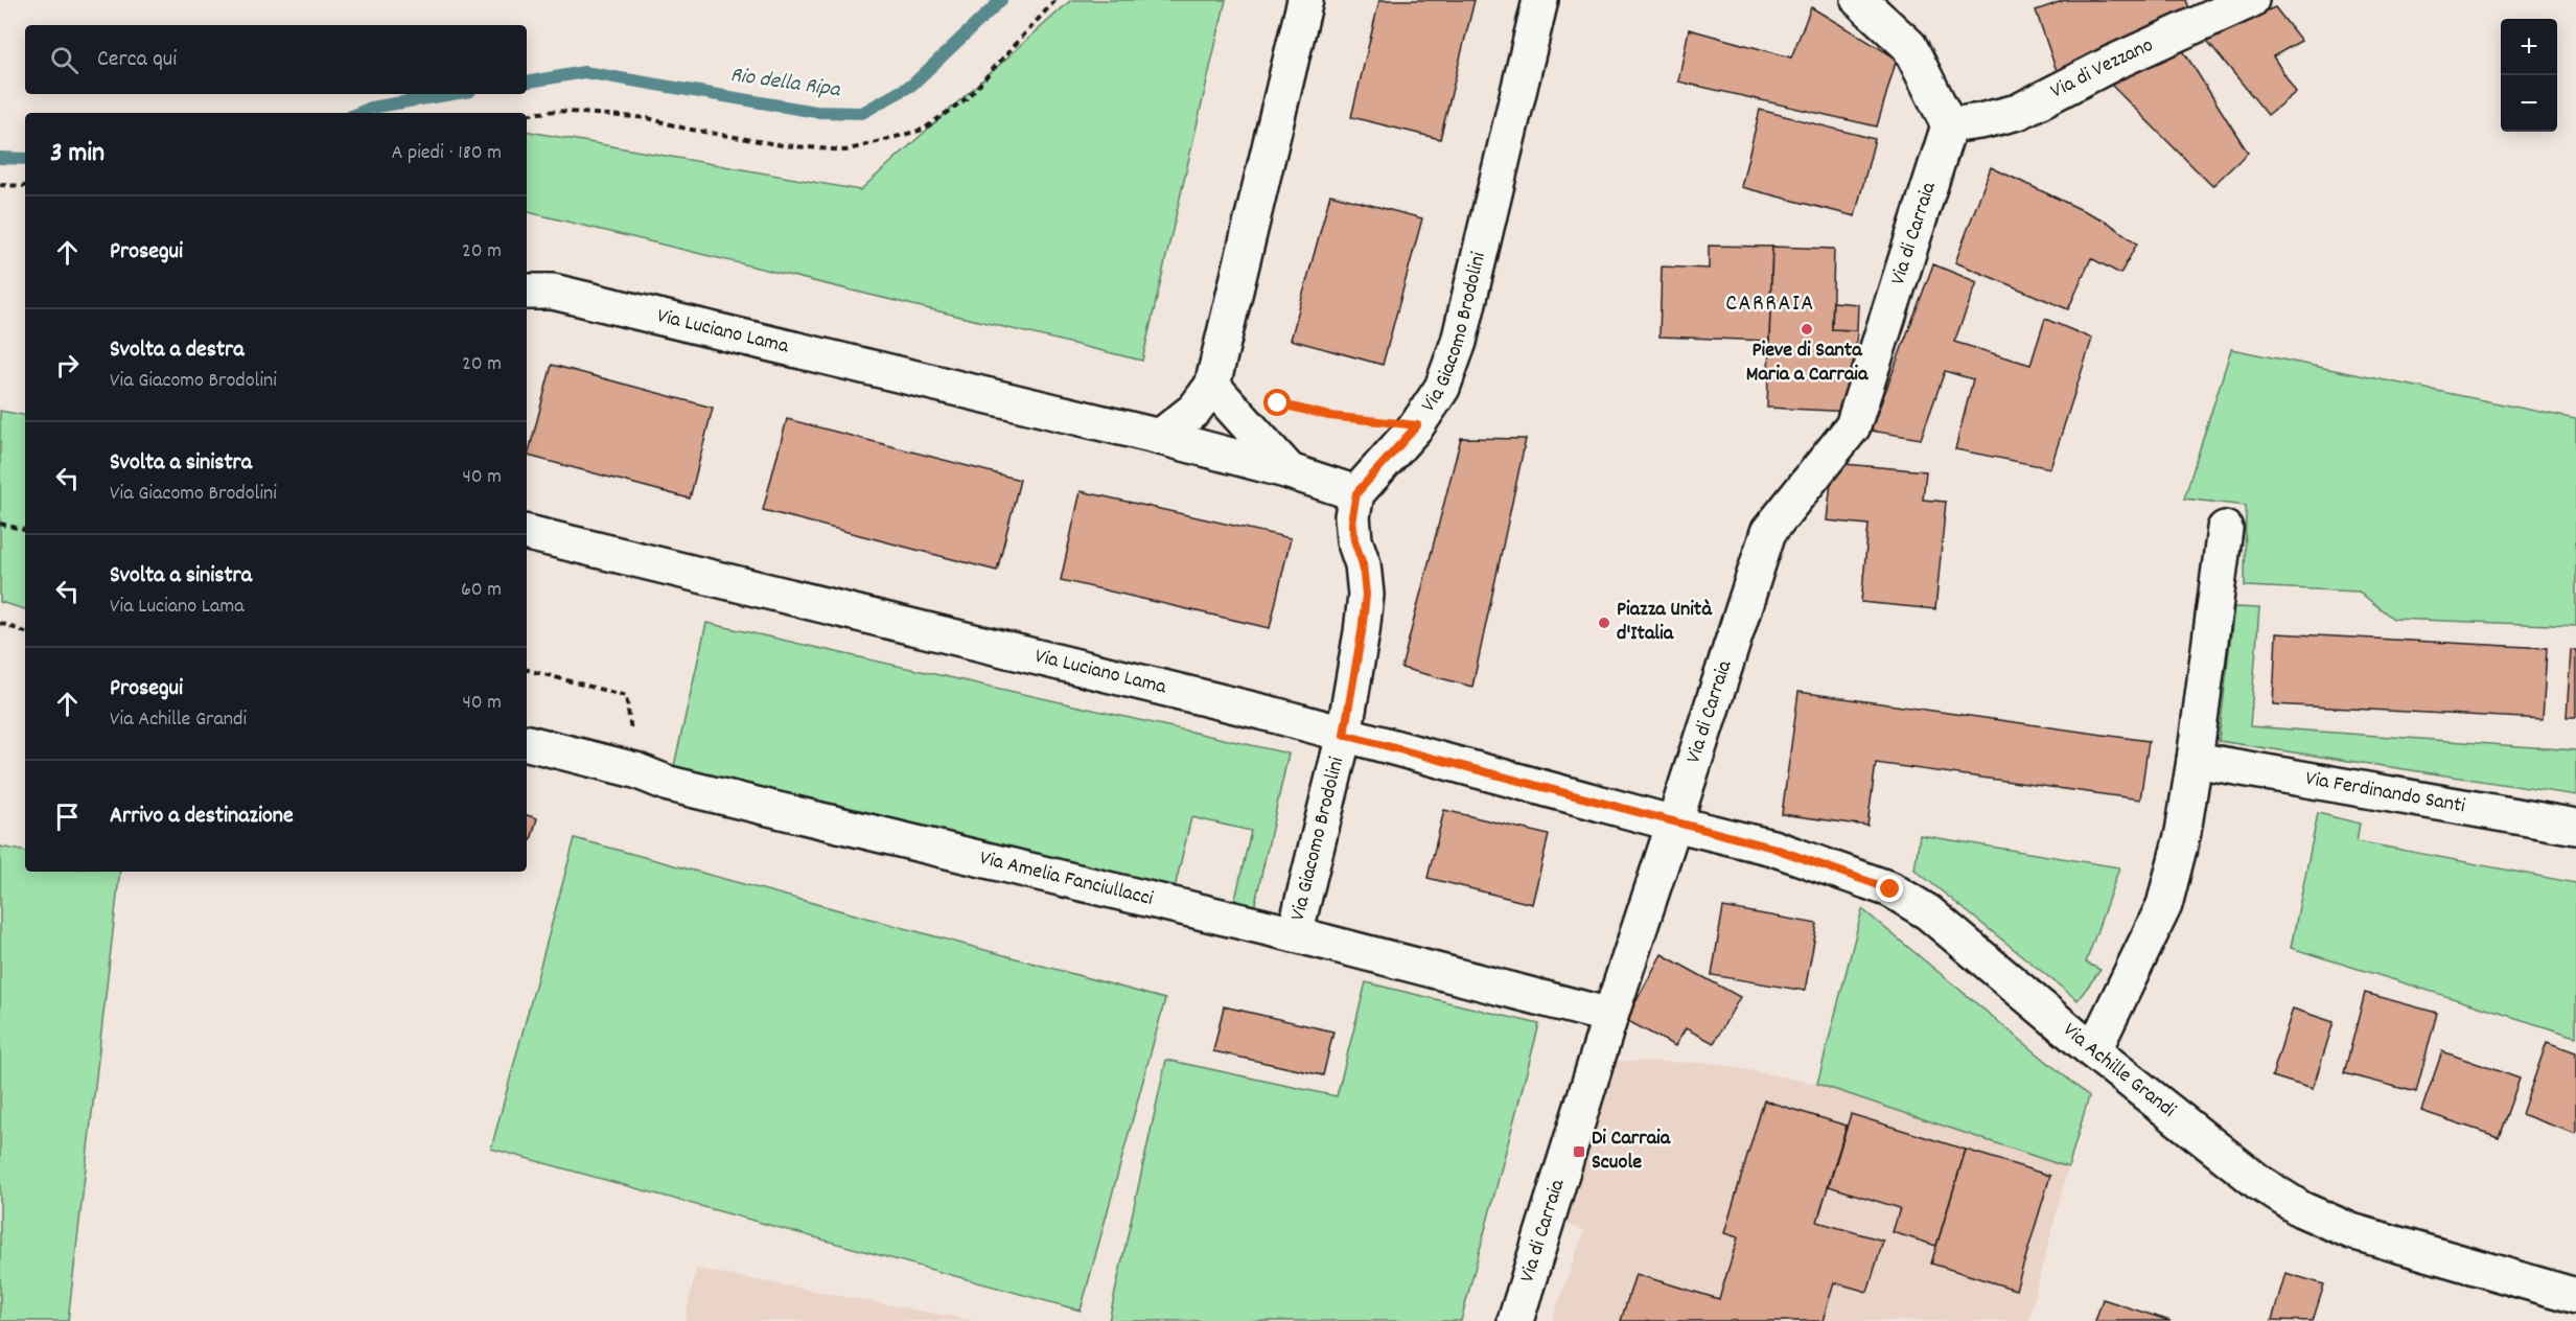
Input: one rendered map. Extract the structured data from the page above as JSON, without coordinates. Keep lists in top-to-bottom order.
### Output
{
  "streets": {
    "street": [
      "Via di Vezzano",
      "Via di Carraia",
      "Via Giacomo Brodolini",
      "Via Luciano Lama",
      "Via Ferdinando Santi",
      "Via Amelia Fanciullacci",
      "Via Achille Grandi"
    ]
  },
  "crossings": [
    ["Via di Vezzano", "Via di Carraia"],
    ["Via di Carraia", "Via Luciano Lama"],
    ["Via di Carraia", "Via Amelia Fanciullacci"],
    ["Via di Carraia", "Via Achille Grandi"],
    ["Via Giacomo Brodolini", "Via Luciano Lama"],
    ["Via Giacomo Brodolini", "Via Amelia Fanciullacci"],
    ["Via Luciano Lama", "Via Achille Grandi"]
  ],
  "districts": ["CARRAIA"],
  "water": ["Rio della Ripa"],
  "places": {
    "other": ["Pieve di Santa Maria a Carraia", "Piazza Unità d'Italia"],
    "transit": ["Di Carraia Scuole"]
  },
  "page": {
    "map_buttons": ["+", "−"],
    "search": "Cerca qui",
    "heading": ["3 min", "A piedi · 180 m"],
    "list": [
      ["Prosegui", "20 m"],
      ["Svolta a destra", "Via Giacomo Brodolini", "20 m"],
      ["Svolta a sinistra", "Via Giacomo Brodolini", "40 m"],
      ["Svolta a sinistra", "Via Luciano Lama", "60 m"],
      ["Prosegui", "Via Achille Grandi", "40 m"],
      "Arrivo a destinazione"
    ]
  }
}
